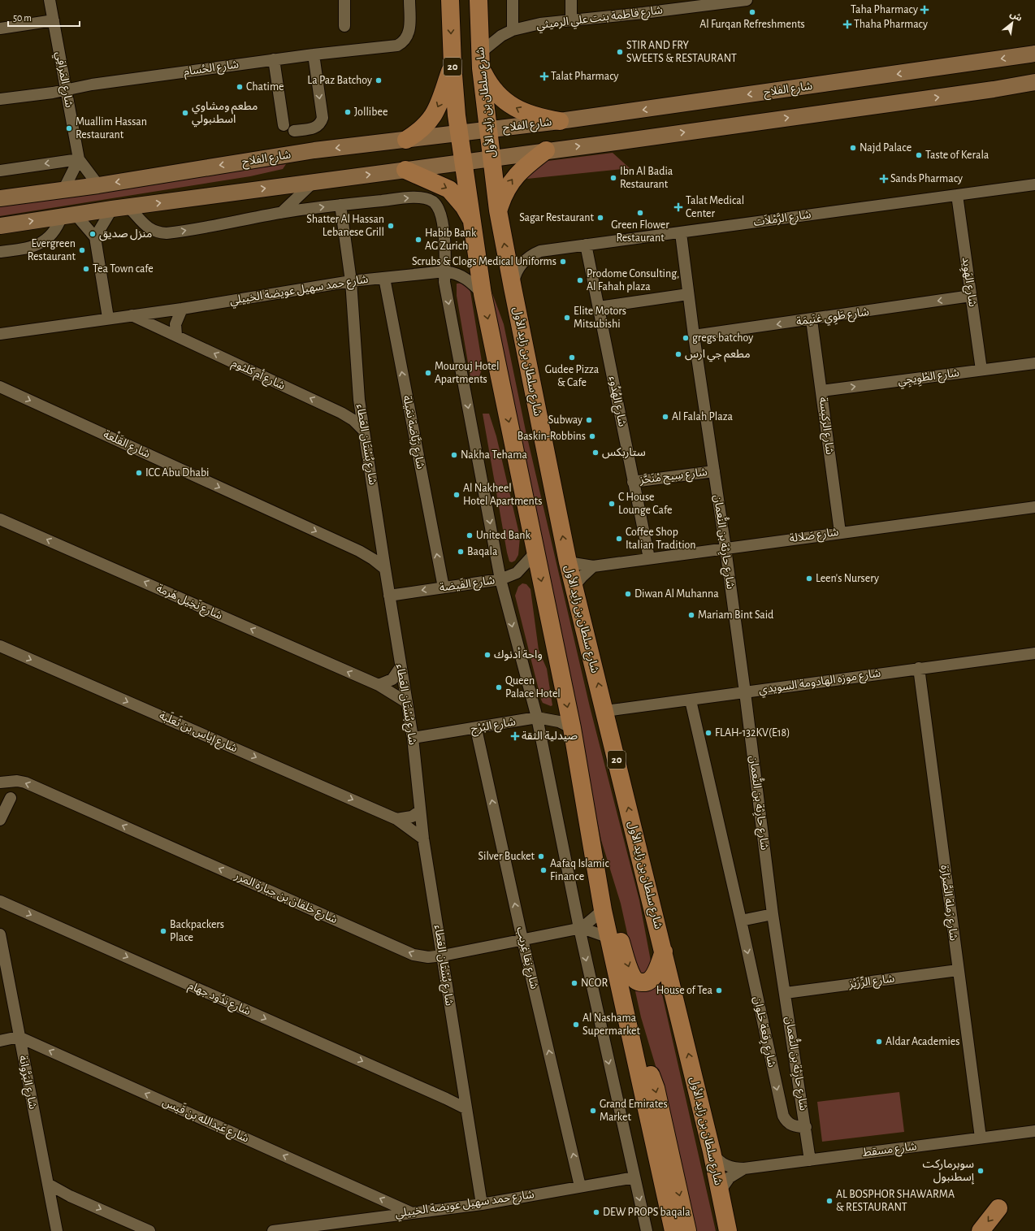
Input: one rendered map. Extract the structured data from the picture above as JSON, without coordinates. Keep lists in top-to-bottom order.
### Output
{
  "streets": {
    "main road": ["20", "شارع الفلاح", "شارع سلطان بن زايد الأول"],
    "street": [
      "شارع فاطمة بنت علي الرميثي",
      "شارع الحُسام",
      "شارع المَرافِي",
      "شارع الرَّمْلاَت",
      "شارع الهَوِيد",
      "شارع حمد سهيل عويضة الخييلي",
      "شارع طَوِي غنَيمَة",
      "شارع أم كلثوم",
      "شارع الطْوِيجِي",
      "شارع الهُدُوء",
      "شارع الركيسة",
      "شارع رَبَّاضة نمَيلة",
      "شارع القَلْعة",
      "شارع بُسْتَان العَطاء",
      "شارع سِيح مْنَحَّز",
      "شارع صَلالة",
      "شارع حارِثة بن النُّعمان",
      "شارع الفَيضة",
      "شارع نَخِيل هَرمة",
      "شارع موزه الهادومة السويدي",
      "شارع البُرْج",
      "شارع إياس بن ثَعلَبة",
      "شارع خلفان بن جبارة المرر",
      "شارع رَملة الصَّرَارَة",
      "شارع نِقا غِريب",
      "شارع الرِّزَيْز",
      "شارع ندُود جهام",
      "شارع رِقعة حَلوان",
      "شارع البَرَّوانة",
      "شارع عَبدالله بن قَيس",
      "شارع مسقط"
    ]
  },
  "crossings": [
    ["شارع فاطمة بنت علي الرميثي", "شارع سلطان بن زايد الأول"],
    ["20", "شارع الفلاح"],
    ["20", "شارع حمد سهيل عويضة الخييلي"],
    ["20", "شارع الفَيضة"],
    ["20", "شارع البُرْج"],
    ["20", "شارع خلفان بن جبارة المرر"],
    ["شارع الحُسام", "شارع المَرافِي"],
    ["شارع المَرافِي", "شارع الفلاح"],
    ["شارع الفلاح", "شارع سلطان بن زايد الأول"],
    ["شارع سلطان بن زايد الأول", "شارع الرَّمْلاَت"],
    ["شارع سلطان بن زايد الأول", "شارع صَلالة"],
    ["شارع سلطان بن زايد الأول", "شارع موزه الهادومة السويدي"],
    ["شارع سلطان بن زايد الأول", "شارع مسقط"],
    ["شارع الرَّمْلاَت", "شارع الهَوِيد"],
    ["شارع الرَّمْلاَت", "شارع الهُدُوء"],
    ["شارع الرَّمْلاَت", "شارع حارِثة بن النُّعمان"],
    ["شارع الهَوِيد", "شارع طَوِي غنَيمَة"],
    ["شارع الهَوِيد", "شارع الطْوِيجِي"],
    ["شارع حمد سهيل عويضة الخييلي", "شارع أم كلثوم"],
    ["شارع حمد سهيل عويضة الخييلي", "شارع رَبَّاضة نمَيلة"],
    ["شارع حمد سهيل عويضة الخييلي", "شارع بُسْتَان العَطاء"],
    ["شارع حمد سهيل عويضة الخييلي", "شارع نِقا غِريب"],
    ["شارع حمد سهيل عويضة الخييلي", "شارع عَبدالله بن قَيس"],
    ["شارع طَوِي غنَيمَة", "شارع الركيسة"],
    ["شارع طَوِي غنَيمَة", "شارع حارِثة بن النُّعمان"],
    ["شارع أم كلثوم", "شارع بُسْتَان العَطاء"],
    ["شارع الطْوِيجِي", "شارع الركيسة"],
    ["شارع الهُدُوء", "شارع سِيح مْنَحَّز"],
    ["شارع الهُدُوء", "شارع صَلالة"],
    ["شارع الركيسة", "شارع صَلالة"],
    ["شارع رَبَّاضة نمَيلة", "شارع الفَيضة"],
    ["شارع القَلْعة", "شارع بُسْتَان العَطاء"],
    ["شارع بُسْتَان العَطاء", "شارع الفَيضة"],
    ["شارع بُسْتَان العَطاء", "شارع نَخِيل هَرمة"],
    ["شارع بُسْتَان العَطاء", "شارع البُرْج"],
    ["شارع بُسْتَان العَطاء", "شارع إياس بن ثَعلَبة"],
    ["شارع بُسْتَان العَطاء", "شارع خلفان بن جبارة المرر"],
    ["شارع بُسْتَان العَطاء", "شارع ندُود جهام"],
    ["شارع سِيح مْنَحَّز", "شارع حارِثة بن النُّعمان"],
    ["شارع صَلالة", "شارع حارِثة بن النُّعمان"],
    ["شارع حارِثة بن النُّعمان", "شارع موزه الهادومة السويدي"],
    ["شارع حارِثة بن النُّعمان", "شارع الرِّزَيْز"],
    ["شارع حارِثة بن النُّعمان", "شارع رِقعة حَلوان"],
    ["شارع حارِثة بن النُّعمان", "شارع مسقط"],
    ["شارع موزه الهادومة السويدي", "شارع رَملة الصَّرَارَة"],
    ["شارع موزه الهادومة السويدي", "شارع رِقعة حَلوان"],
    ["شارع البُرْج", "شارع نِقا غِريب"],
    ["شارع خلفان بن جبارة المرر", "شارع نِقا غِريب"],
    ["شارع رَملة الصَّرَارَة", "شارع الرِّزَيْز"],
    ["شارع رَملة الصَّرَارَة", "شارع مسقط"],
    ["شارع البَرَّوانة", "شارع عَبدالله بن قَيس"]
  ],
  "one_way": [
    "شارع طَوِي غنَيمَة",
    "شارع أم كلثوم",
    "شارع الطْوِيجِي",
    "شارع القَلْعة",
    "شارع نَخِيل هَرمة",
    "شارع إياس بن ثَعلَبة",
    "شارع خلفان بن جبارة المرر",
    "شارع ندُود جهام",
    "شارع رِقعة حَلوان",
    "شارع عَبدالله بن قَيس"
  ],
  "places": {
    "health": [
      "Taha Pharmacy",
      "Thaha Pharmacy",
      "Talat Pharmacy",
      "Sands Pharmacy",
      "Talat Medical Center",
      "صيدلية الثقة"
    ],
    "other": [
      "Al Furqan Refreshments",
      "STIR AND FRY SWEETS & RESTAURANT",
      "La Paz Batchoy",
      "Chatime",
      "Jollibee",
      "مطعم ومشاوي اسطنبولي",
      "Muallim Hassan Restaurant",
      "Najd Palace",
      "Taste of Kerala",
      "Ibn Al Badia Restaurant",
      "Green Flower Restaurant",
      "Sagar Restaurant",
      "Shatter Al Hassan Lebanese Grill",
      "منزل صديق",
      "Habib Bank AG Zurich",
      "Evergreen Restaurant",
      "Scrubs & Clogs Medical Uniforms",
      "Tea Town cafe",
      "Prodome Consulting, Al Fahah plaza",
      "Elite Motors Mitsubishi",
      "gregs batchoy",
      "مطعم جي ارس",
      "Gudee Pizza & Cafe",
      "Mourouj Hotel Apartments",
      "Al Falah Plaza",
      "Subway",
      "Baskin-Robbins",
      "ستاربكس",
      "Nakha Tehama",
      "ICC Abu Dhabi",
      "Al Nakheel Hotel Apartments",
      "C House Lounge Cafe",
      "United Bank",
      "Coffee Shop Italian Tradition",
      "Baqala",
      "Leen's Nursery",
      "Diwan Al Muhanna",
      "Mariam Bint Said",
      "واحة أدنوك",
      "Queen Palace Hotel",
      "FLAH-132KV(E18)",
      "Silver Bucket",
      "Aafaq Islamic Finance",
      "Backpackers Place",
      "NCOR",
      "House of Tea",
      "Al Nashama Supermarket",
      "Aldar Academies",
      "Grand Emirates Market",
      "سوبرماركت إسطنبول",
      "AL BOSPHOR SHAWARMA & RESTAURANT",
      "DEW PROPS baqala"
    ]
  },
  "scale_bar": "50 m",
  "north": "top right"
}
